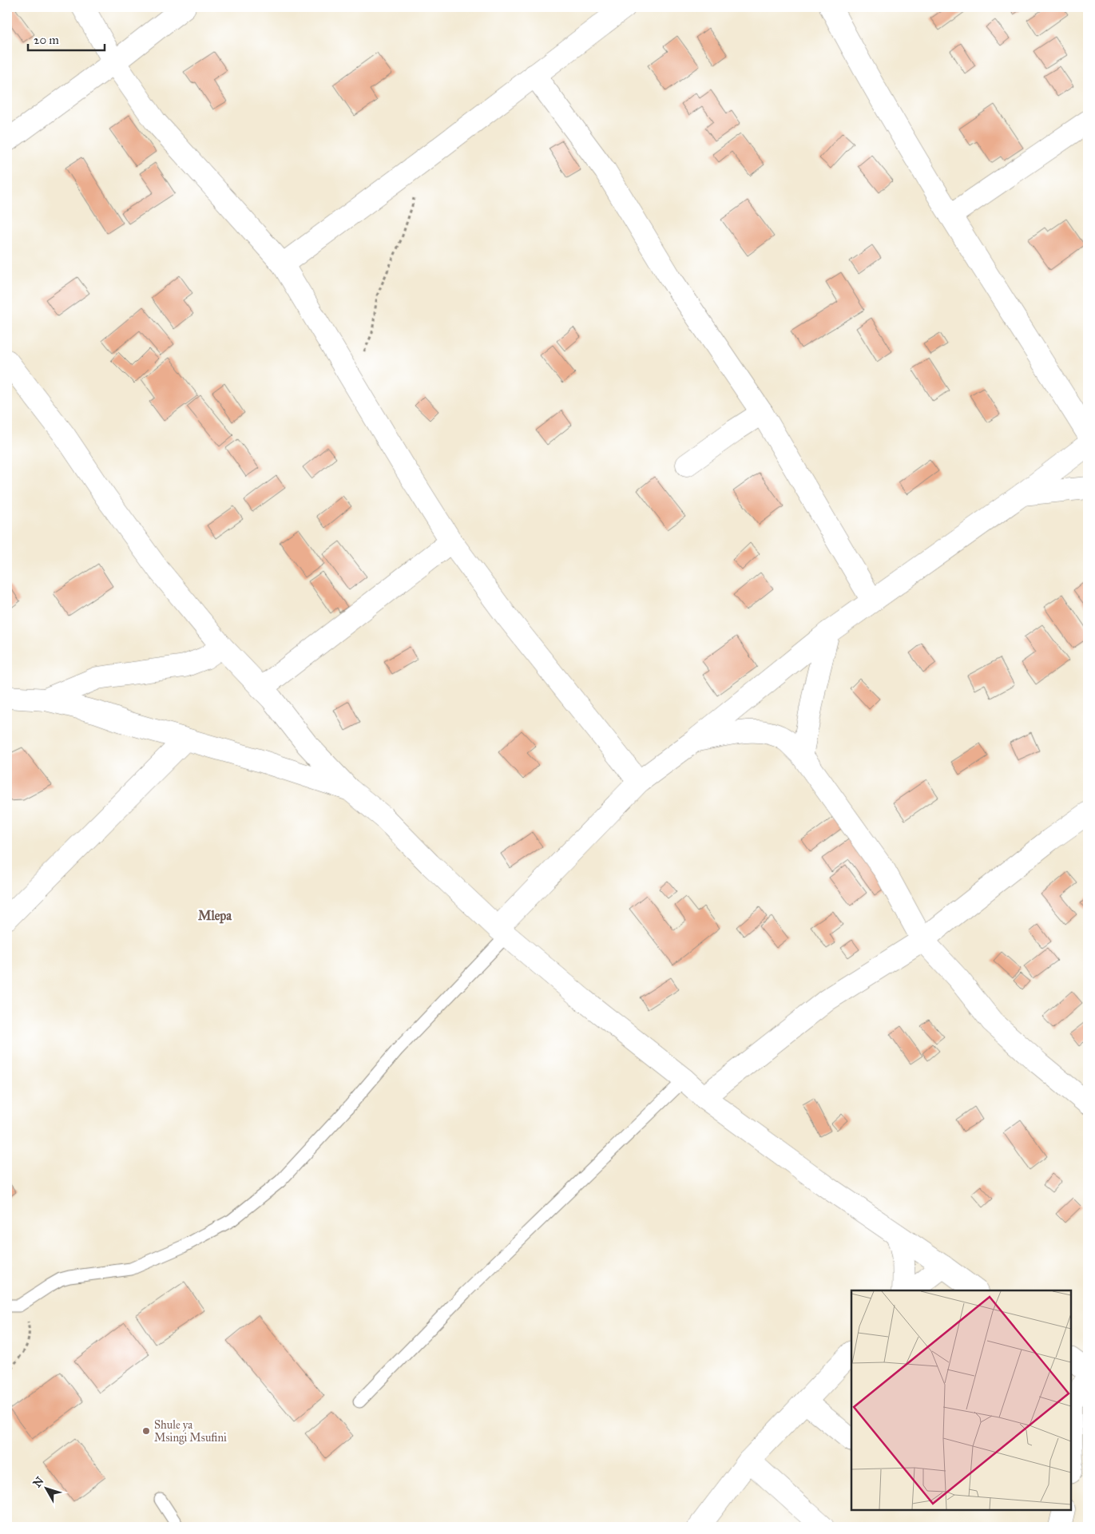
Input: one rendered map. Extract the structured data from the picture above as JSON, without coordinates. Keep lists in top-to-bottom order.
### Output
{
  "districts": ["Mlepa"],
  "places": ["Shule ya Msingi Msufini"],
  "scale_bar": "20 m",
  "north": "top left"
}
